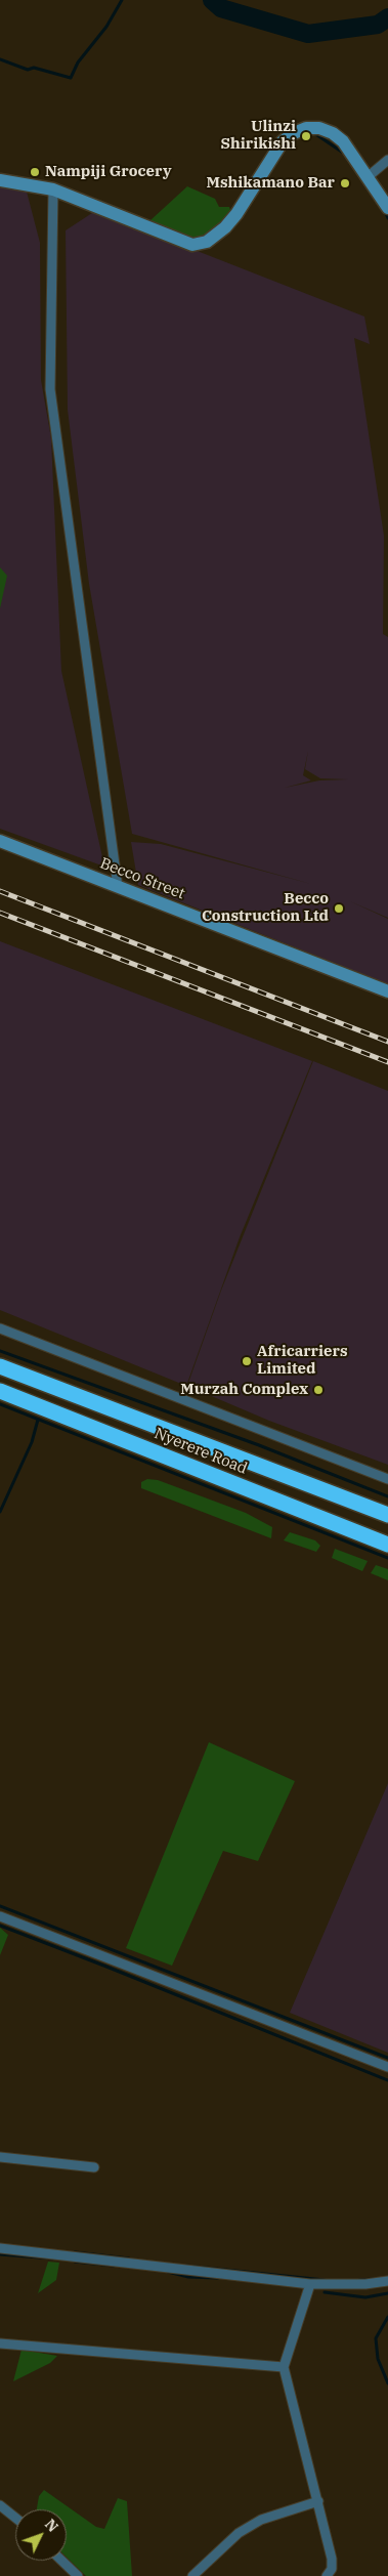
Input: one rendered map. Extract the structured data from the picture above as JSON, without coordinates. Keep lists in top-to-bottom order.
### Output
{
  "streets": {
    "highway": ["Nyerere Road"],
    "street": ["Becco Street"]
  },
  "places": [
    "Ulinzi Shirikishi",
    "Nampiji Grocery",
    "Mshikamano Bar",
    "Becco Construction Ltd",
    "Africarriers Limited",
    "Murzah Complex"
  ],
  "north": "top right"
}
